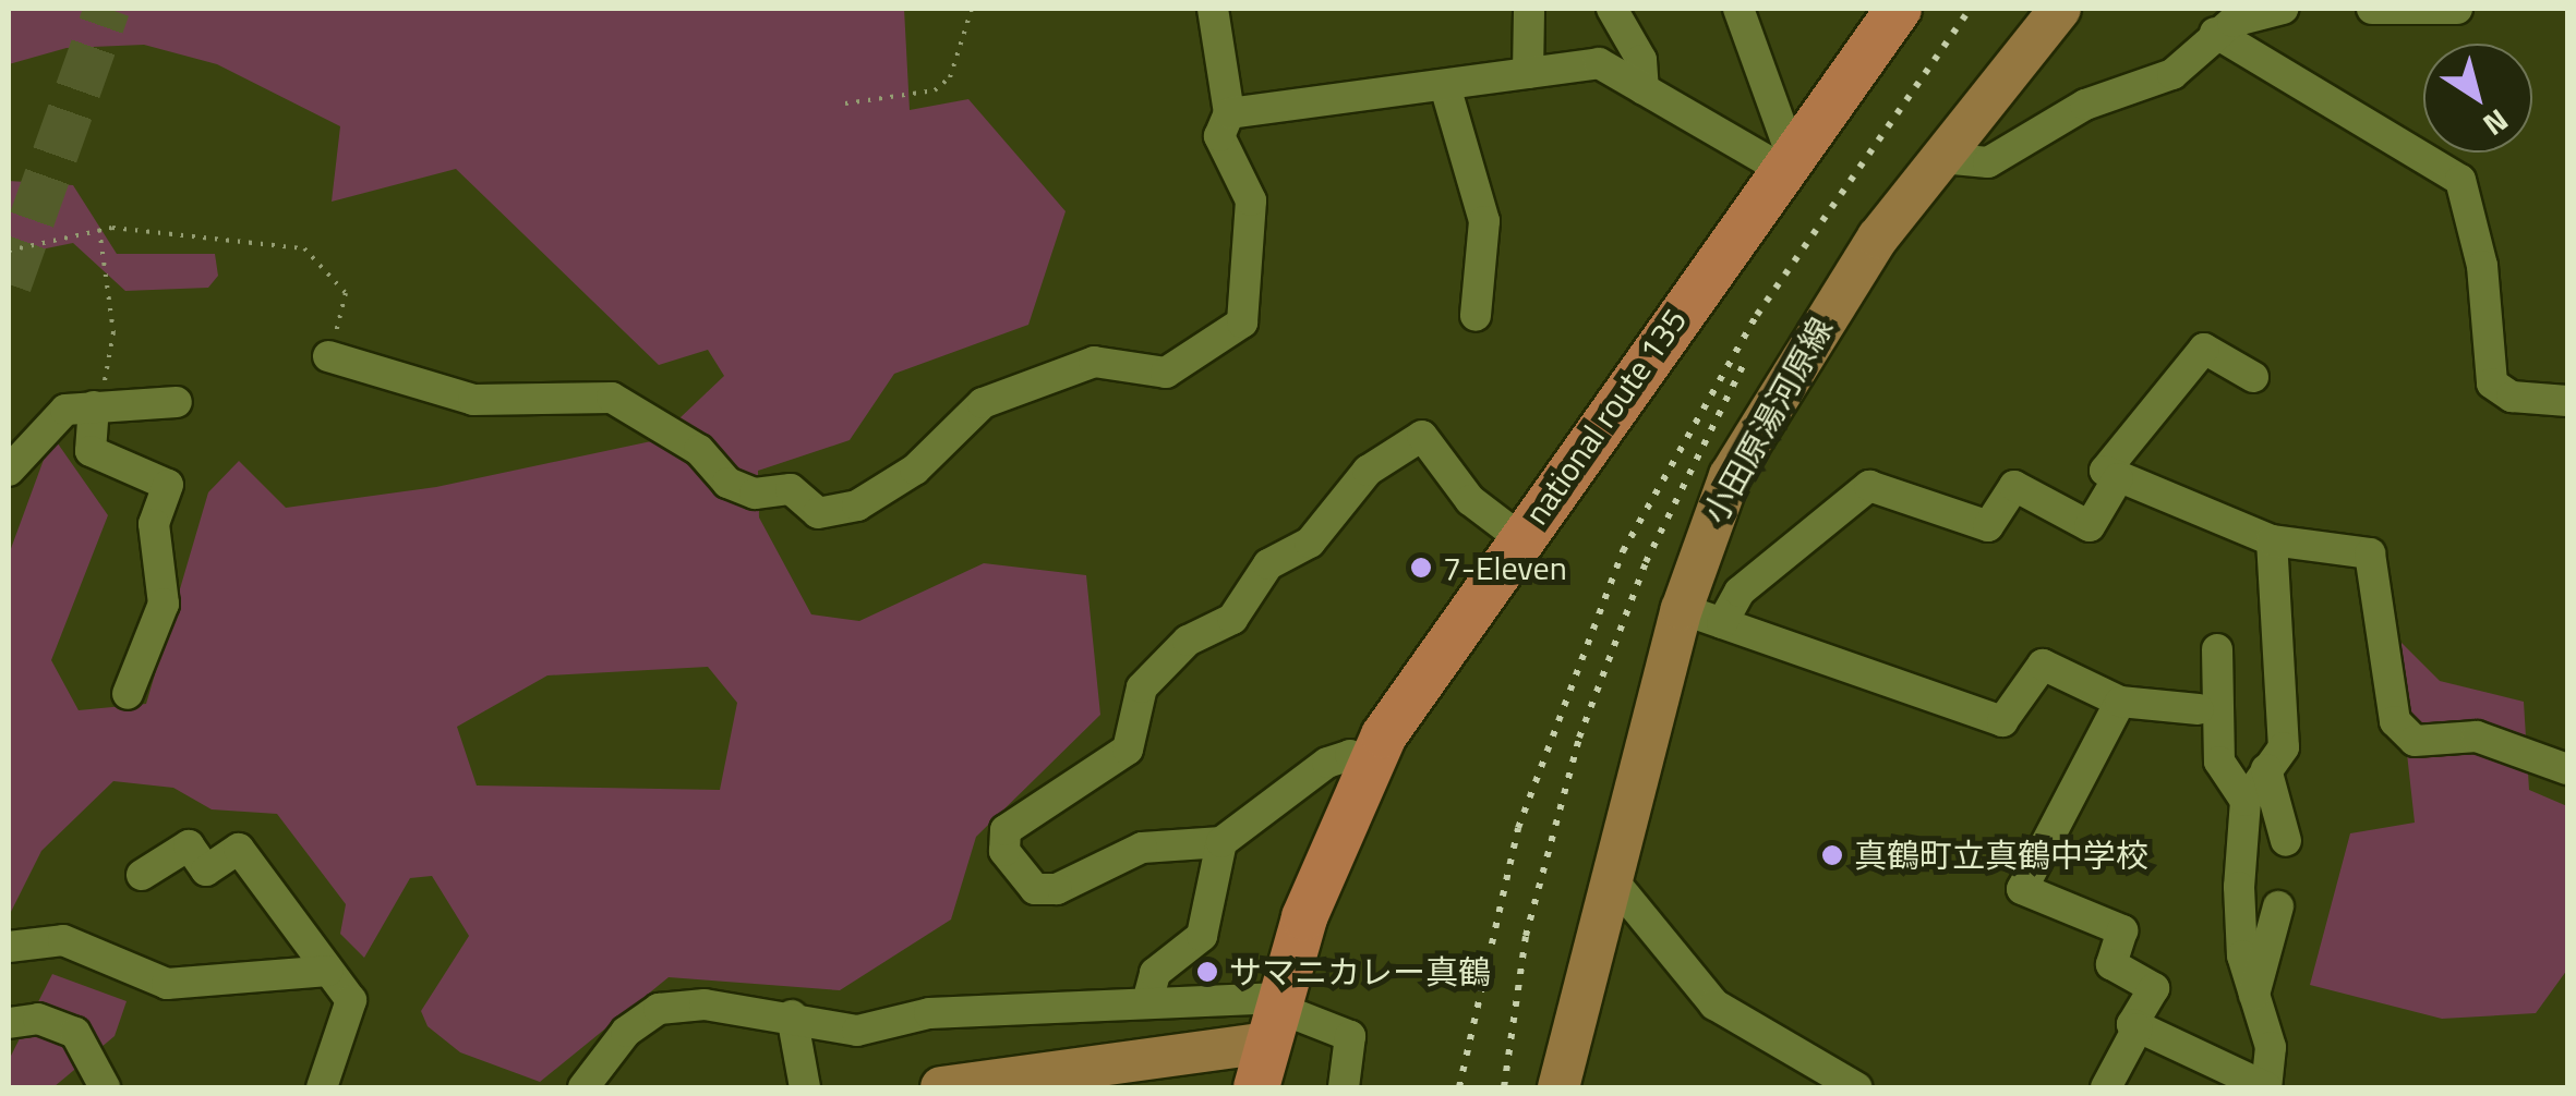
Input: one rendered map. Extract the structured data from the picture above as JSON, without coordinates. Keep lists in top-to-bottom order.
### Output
{
  "streets": {
    "highway": ["national route 135"],
    "main road": ["小田原湯河原線"]
  },
  "places": ["7-Eleven", "真鶴町立真鶴中学校", "サマニカレー真鶴"],
  "north": "bottom right"
}
